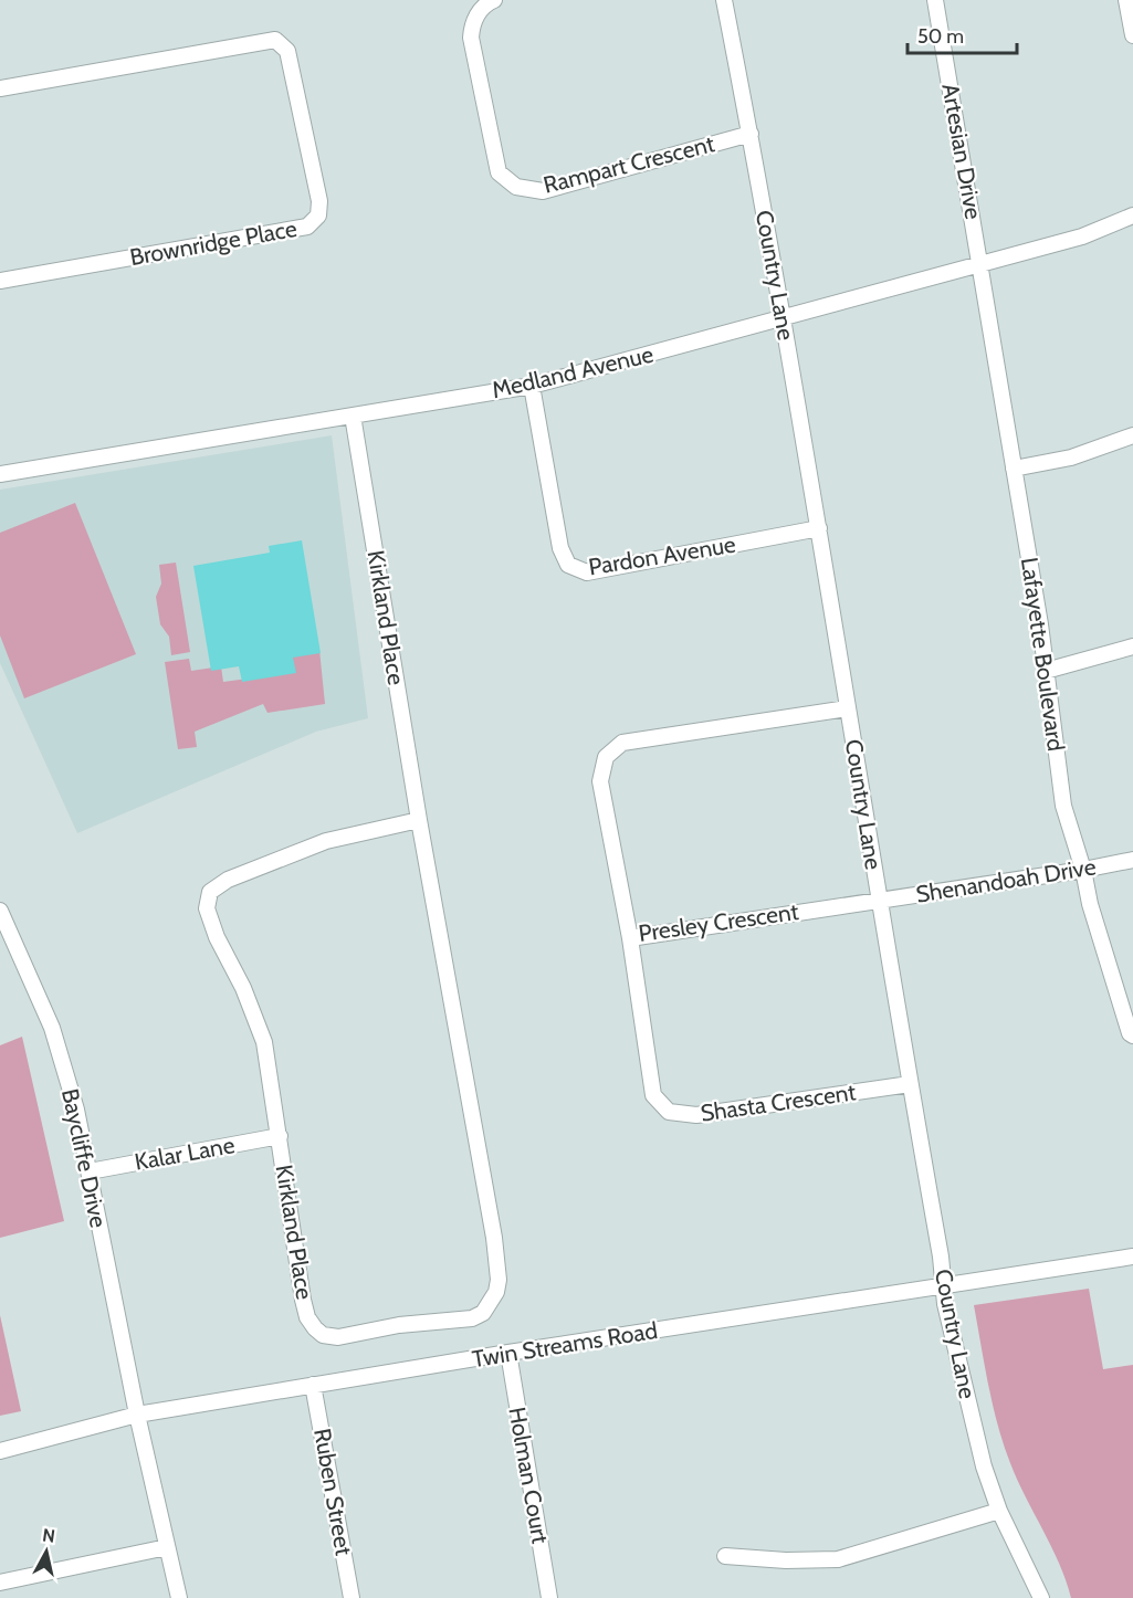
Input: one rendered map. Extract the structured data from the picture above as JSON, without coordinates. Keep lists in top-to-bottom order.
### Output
{
  "streets": {
    "street": [
      "Artesian Drive",
      "Rampart Crescent",
      "Brownridge Place",
      "Country Lane",
      "Medland Avenue",
      "Pardon Avenue",
      "Kirkland Place",
      "Lafayette Boulevard",
      "Shenandoah Drive",
      "Presley Crescent",
      "Shasta Crescent",
      "Kalar Lane",
      "Baycliffe Drive",
      "Twin Streams Road",
      "Holman Court",
      "Ruben Street"
    ]
  },
  "crossings": [
    ["Artesian Drive", "Medland Avenue"],
    ["Artesian Drive", "Lafayette Boulevard"],
    ["Rampart Crescent", "Country Lane"],
    ["Country Lane", "Medland Avenue"],
    ["Country Lane", "Pardon Avenue"],
    ["Country Lane", "Shenandoah Drive"],
    ["Country Lane", "Presley Crescent"],
    ["Country Lane", "Shasta Crescent"],
    ["Country Lane", "Twin Streams Road"],
    ["Medland Avenue", "Pardon Avenue"],
    ["Medland Avenue", "Kirkland Place"],
    ["Medland Avenue", "Lafayette Boulevard"],
    ["Kirkland Place", "Kalar Lane"],
    ["Lafayette Boulevard", "Shenandoah Drive"],
    ["Shenandoah Drive", "Presley Crescent"],
    ["Presley Crescent", "Shasta Crescent"],
    ["Kalar Lane", "Baycliffe Drive"],
    ["Baycliffe Drive", "Twin Streams Road"],
    ["Twin Streams Road", "Holman Court"],
    ["Twin Streams Road", "Ruben Street"]
  ],
  "scale_bar": "50 m",
  "north": "top"
}
